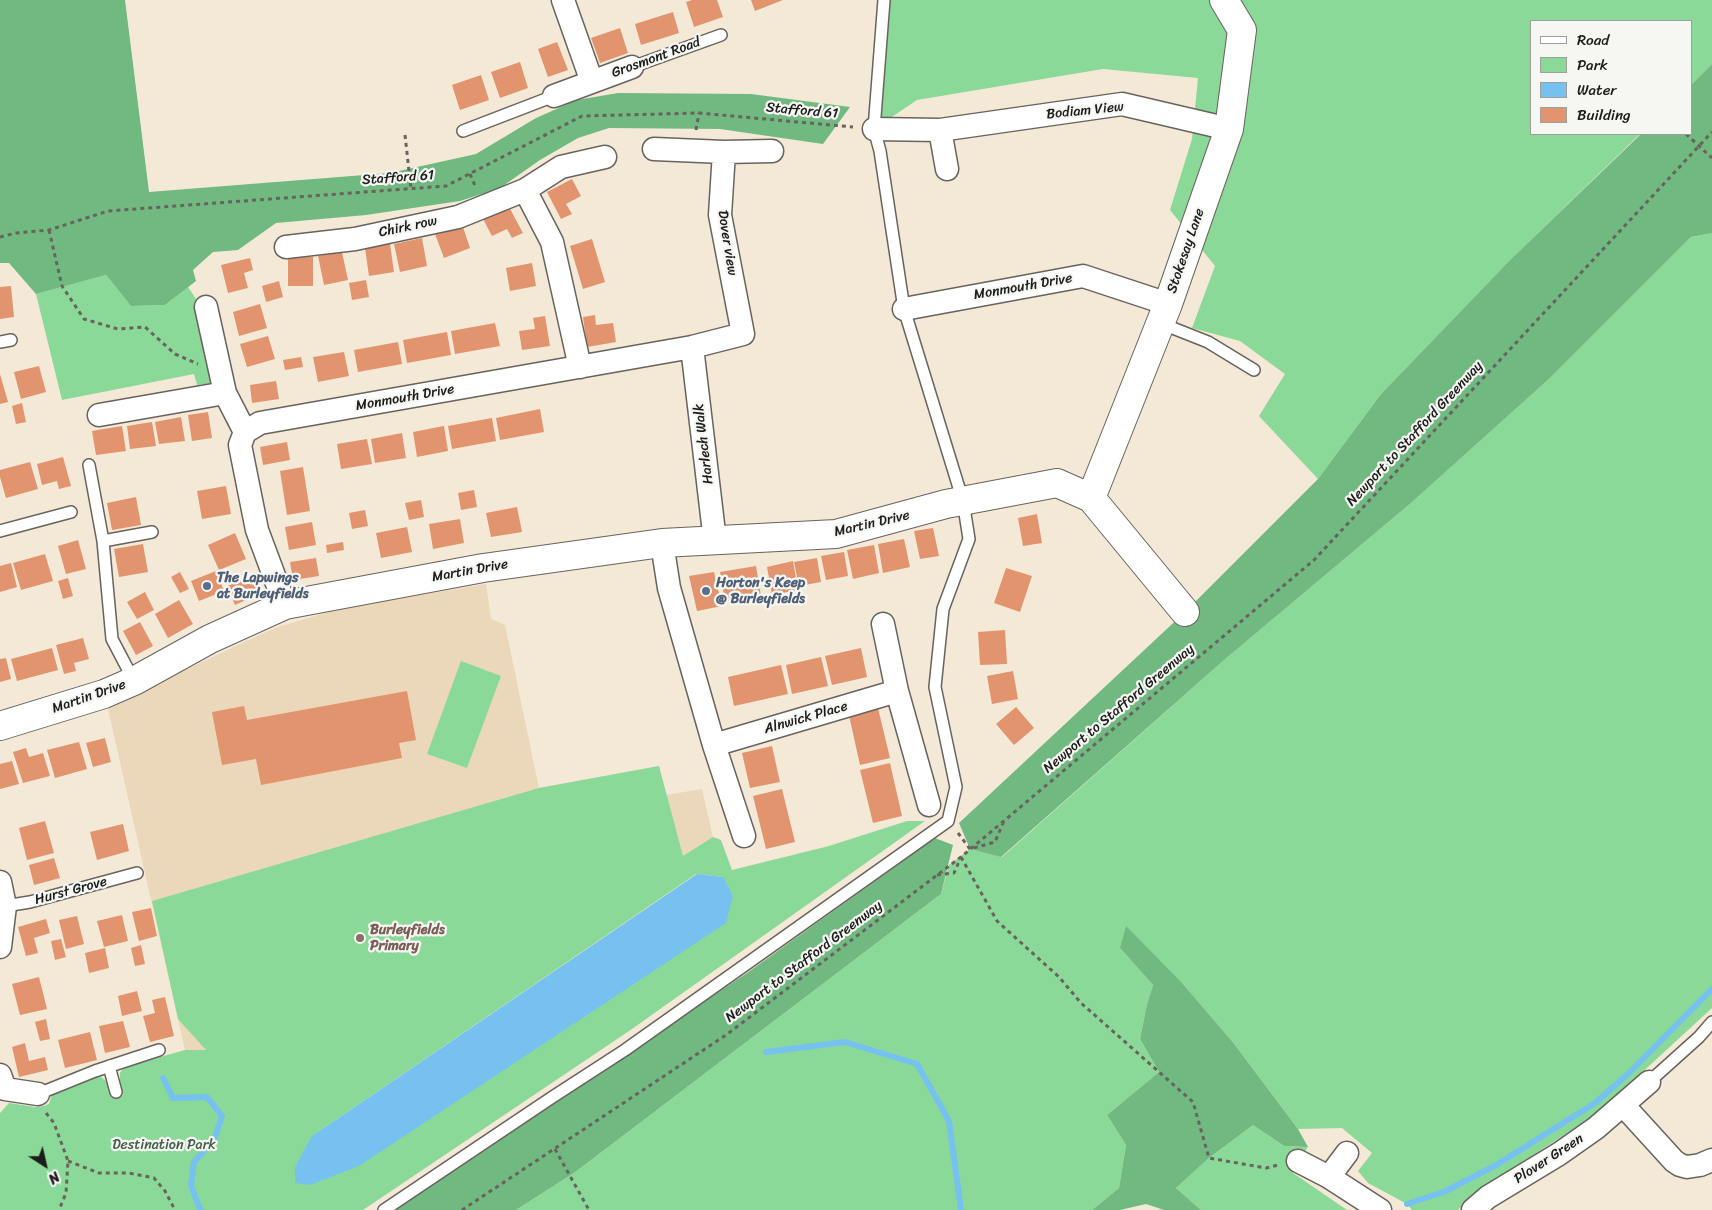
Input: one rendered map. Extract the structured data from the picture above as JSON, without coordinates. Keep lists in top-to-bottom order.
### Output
{
  "streets": {
    "street": [
      "Grosmont Road",
      "Bodiam View",
      "Chirk row",
      "Dover view",
      "Stokesay Lane",
      "Monmouth Drive",
      "Harlech Walk",
      "Martin Drive",
      "Alnwick Place",
      "Plover Green"
    ],
    "lane": ["Hurst Grove"],
    "path": ["Stafford 61", "Newport to Stafford Greenway"]
  },
  "crossings": [
    ["Stafford 61", "Bodiam View"],
    ["Bodiam View", "Stokesay Lane"],
    ["Dover view", "Monmouth Drive"],
    ["Stokesay Lane", "Monmouth Drive"],
    ["Stokesay Lane", "Martin Drive"],
    ["Monmouth Drive", "Harlech Walk"],
    ["Harlech Walk", "Martin Drive"]
  ],
  "parks": ["Destination Park"],
  "places": ["The Lapwings at Burleyfields", "Horton's Keep @ Burleyfields", "Burleyfields Primary"],
  "legend": [
    "Road",
    "Park",
    "Water",
    "Building"
  ],
  "north": "bottom right"
}
